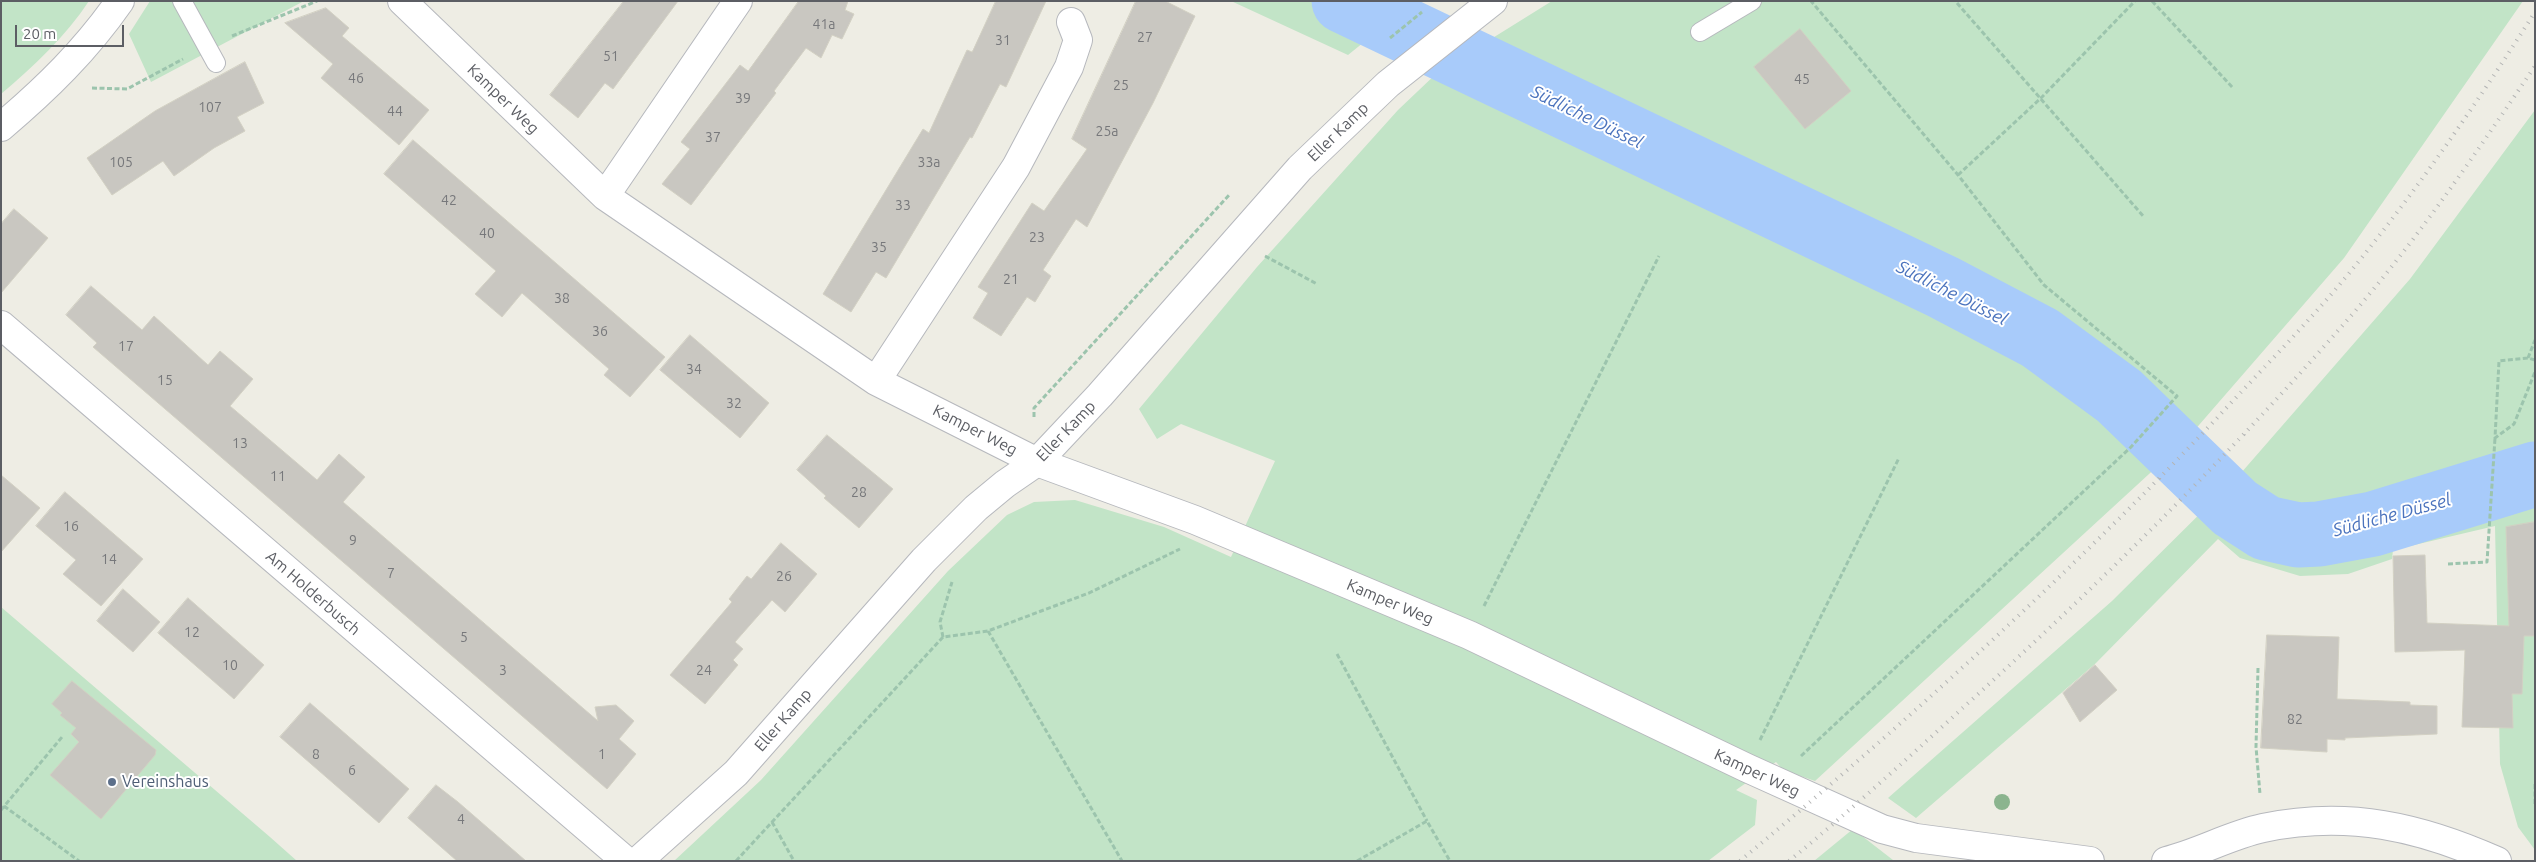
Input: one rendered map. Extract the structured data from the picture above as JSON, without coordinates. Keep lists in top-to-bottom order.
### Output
{
  "streets": {
    "street": ["Kamper Weg", "Eller Kamp", "Am Holderbusch"]
  },
  "crossings": [
    ["Kamper Weg", "Eller Kamp"]
  ],
  "water": ["Südliche Düssel"],
  "places": ["Vereinshaus"],
  "house_numbers": [
    "41a",
    "27",
    "31",
    "51",
    "46",
    "45",
    "25",
    "39",
    "107",
    "44",
    "25a",
    "37",
    "105",
    "33a",
    "42",
    "33",
    "40",
    "23",
    "35",
    "21",
    "38",
    "36",
    "17",
    "34",
    "15",
    "32",
    "13",
    "11",
    "28",
    "16",
    "9",
    "14",
    "7",
    "26",
    "12",
    "5",
    "10",
    "3",
    "24",
    "82",
    "8",
    "1",
    "6",
    "4"
  ],
  "scale_bar": "20 m"
}
